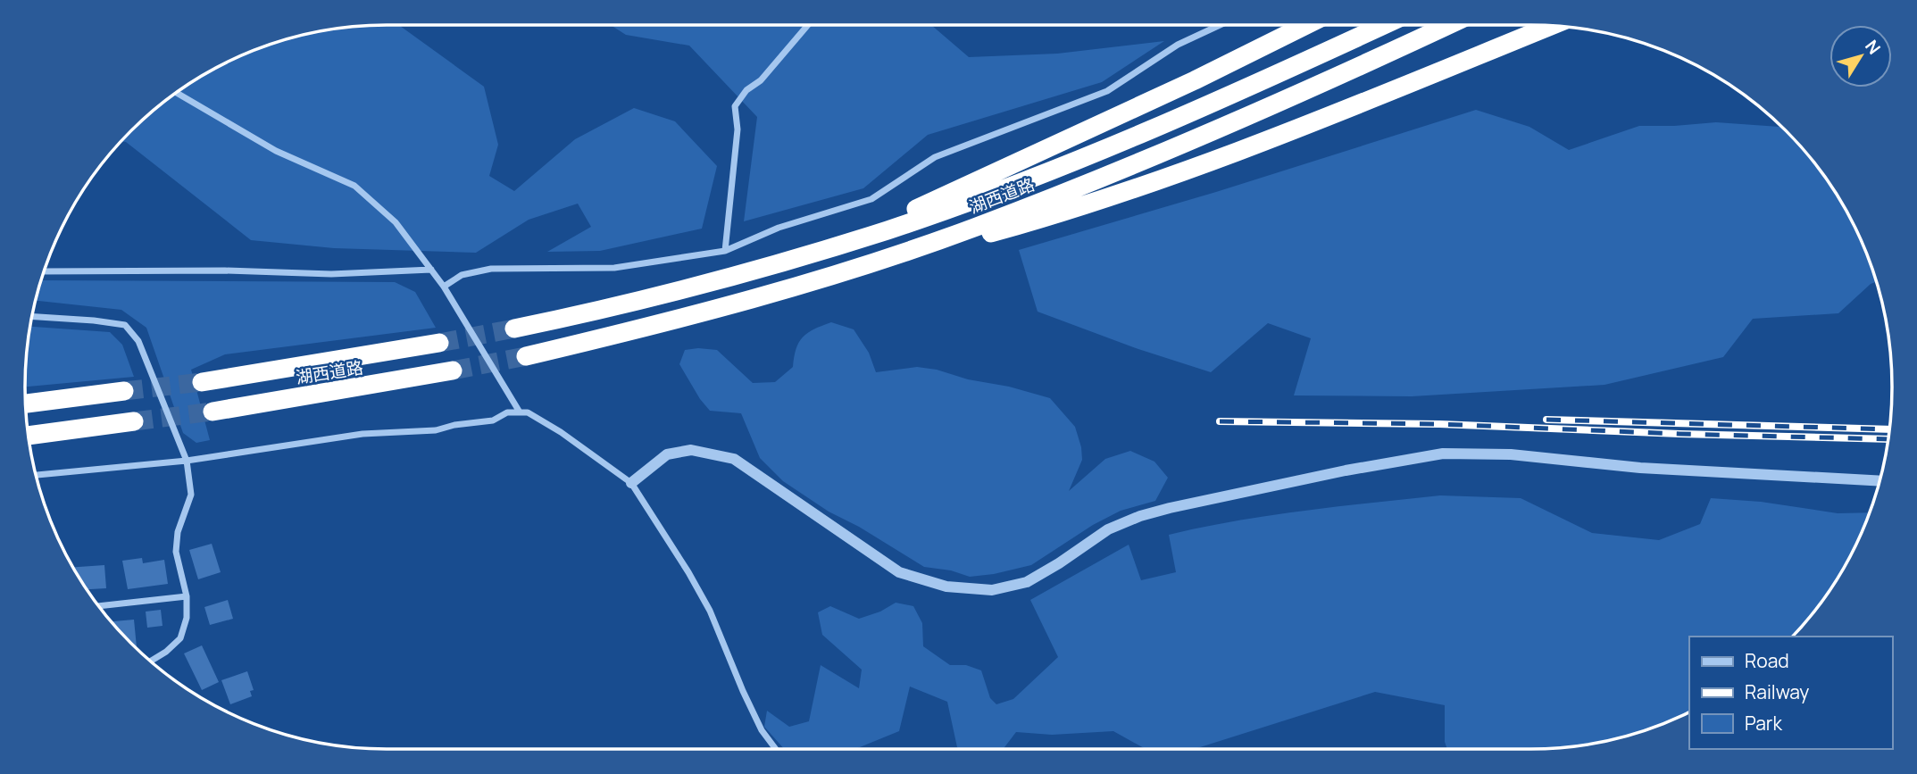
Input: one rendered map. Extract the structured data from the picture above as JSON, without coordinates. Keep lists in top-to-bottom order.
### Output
{
  "streets": {
    "highway": ["湖西道路"]
  },
  "legend": ["Road", "Railway", "Park"],
  "north": "top right"
}
